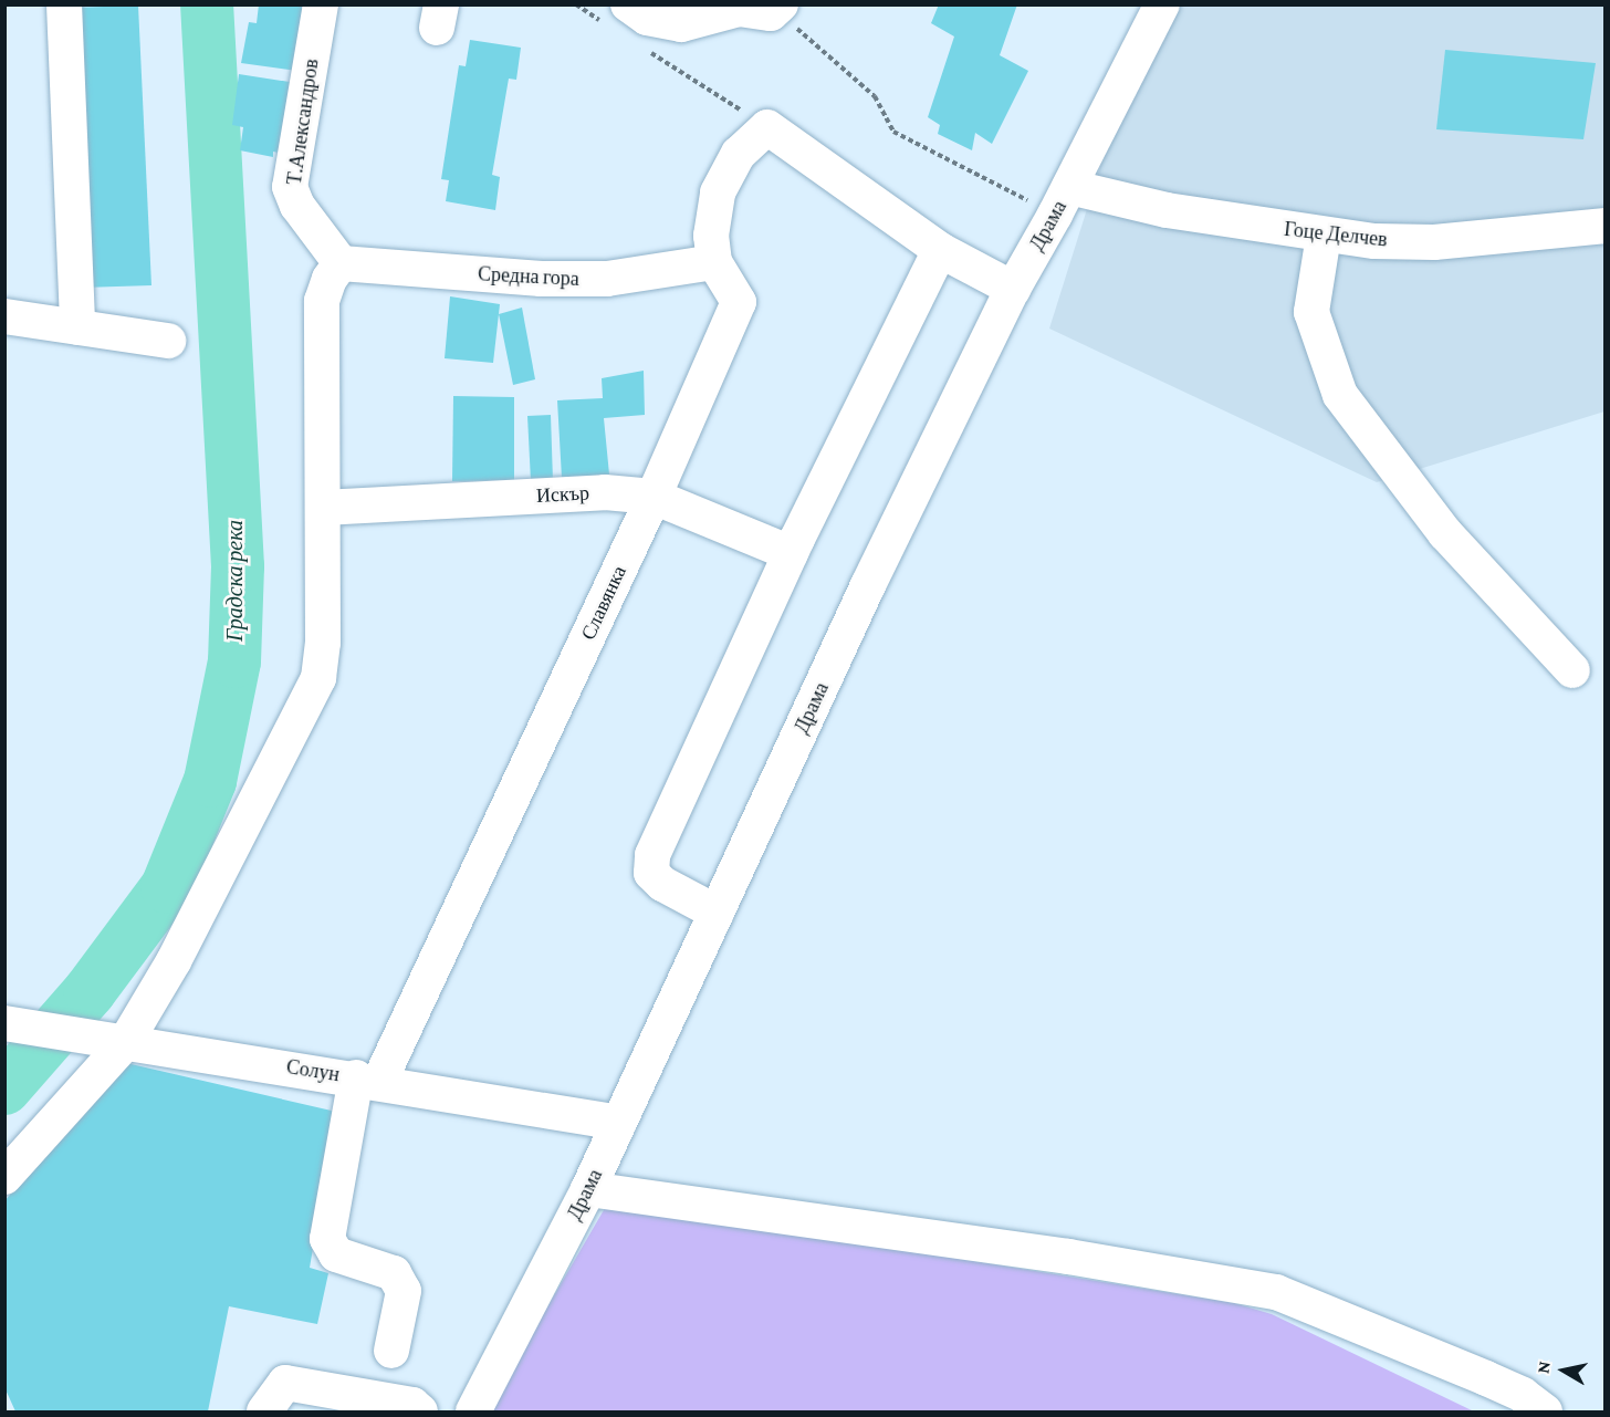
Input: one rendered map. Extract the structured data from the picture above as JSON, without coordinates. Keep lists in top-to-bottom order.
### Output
{
  "streets": {
    "street": [
      "Т.Александров",
      "Драма",
      "Гоце Делчев",
      "Средна гора",
      "Искър",
      "Славянка",
      "Солун"
    ]
  },
  "crossings": [
    ["Т.Александров", "Средна гора"],
    ["Драма", "Гоце Делчев"],
    ["Драма", "Солун"],
    ["Средна гора", "Славянка"],
    ["Искър", "Славянка"],
    ["Славянка", "Солун"]
  ],
  "water": ["Градска река"],
  "north": "left"
}
